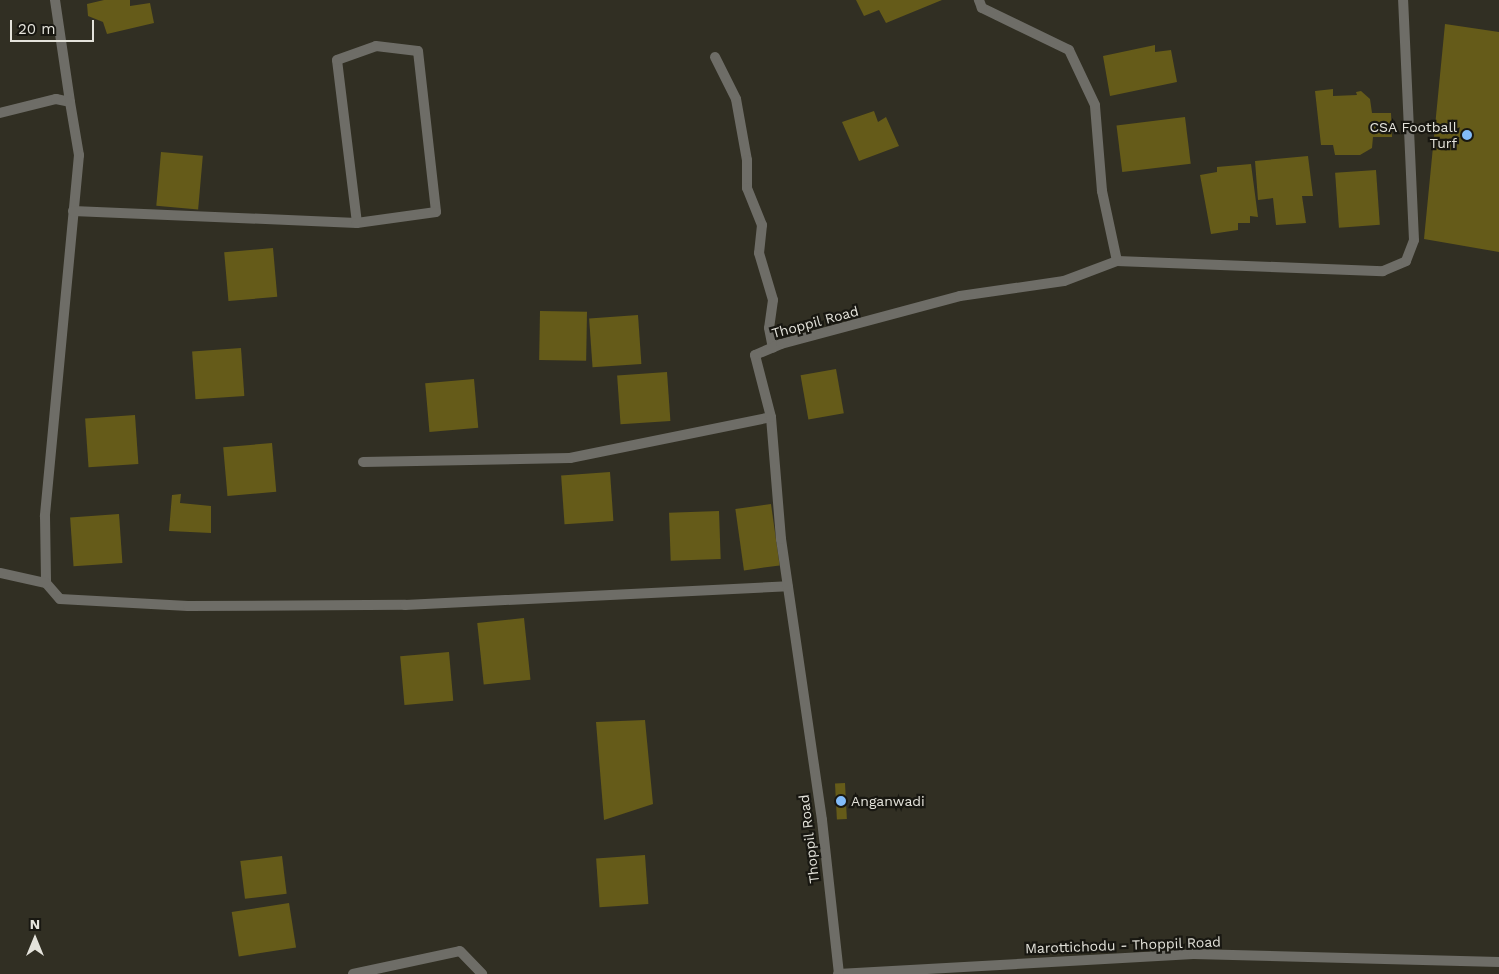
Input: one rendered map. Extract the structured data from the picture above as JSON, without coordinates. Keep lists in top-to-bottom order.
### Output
{
  "streets": {
    "street": ["Thoppil Road", "Marottichodu - Thoppil Road"]
  },
  "crossings": [
    ["Thoppil Road", "Marottichodu - Thoppil Road"]
  ],
  "places": ["CSA Football Turf", "Anganwadi"],
  "scale_bar": "20 m",
  "north": "top"
}
